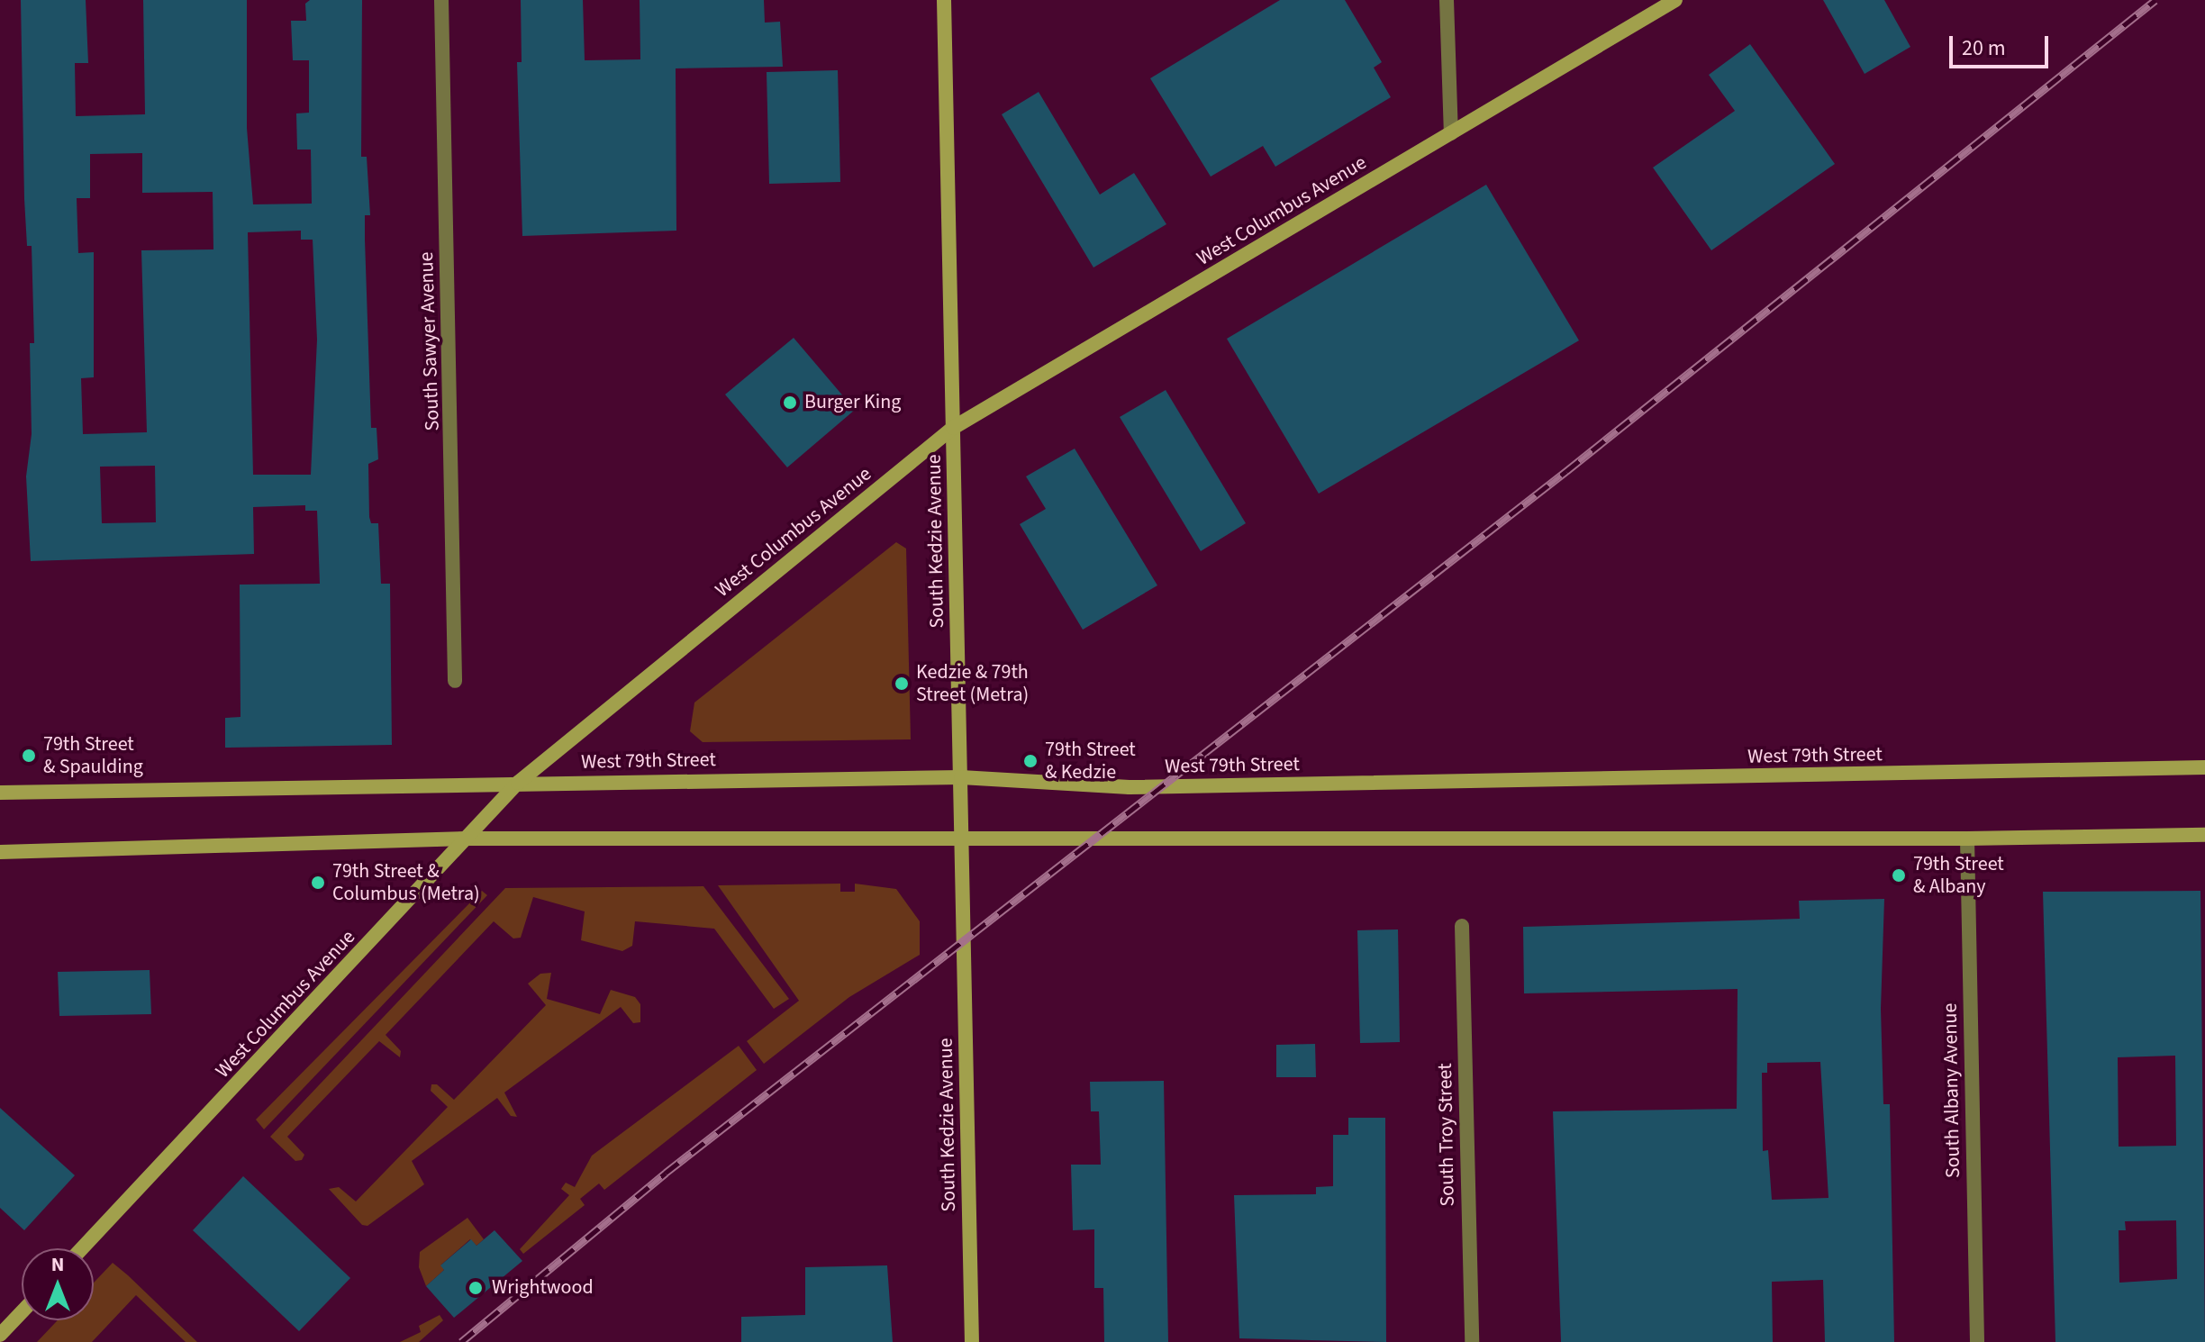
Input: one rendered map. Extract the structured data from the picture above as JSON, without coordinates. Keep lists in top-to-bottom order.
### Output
{
  "streets": {
    "main road": ["West Columbus Avenue", "South Kedzie Avenue", "West 79th Street"],
    "street": ["South Sawyer Avenue", "South Albany Avenue", "South Troy Street"]
  },
  "crossings": [
    ["West Columbus Avenue", "South Kedzie Avenue"],
    ["West Columbus Avenue", "West 79th Street"],
    ["South Kedzie Avenue", "West 79th Street"]
  ],
  "places": [
    "Burger King",
    "Kedzie & 79th Street (Metra)",
    "79th Street & Spaulding",
    "79th Street & Kedzie",
    "79th Street & Albany",
    "79th Street & Columbus (Metra)",
    "Wrightwood"
  ],
  "scale_bar": "20 m",
  "north": "top"
}
